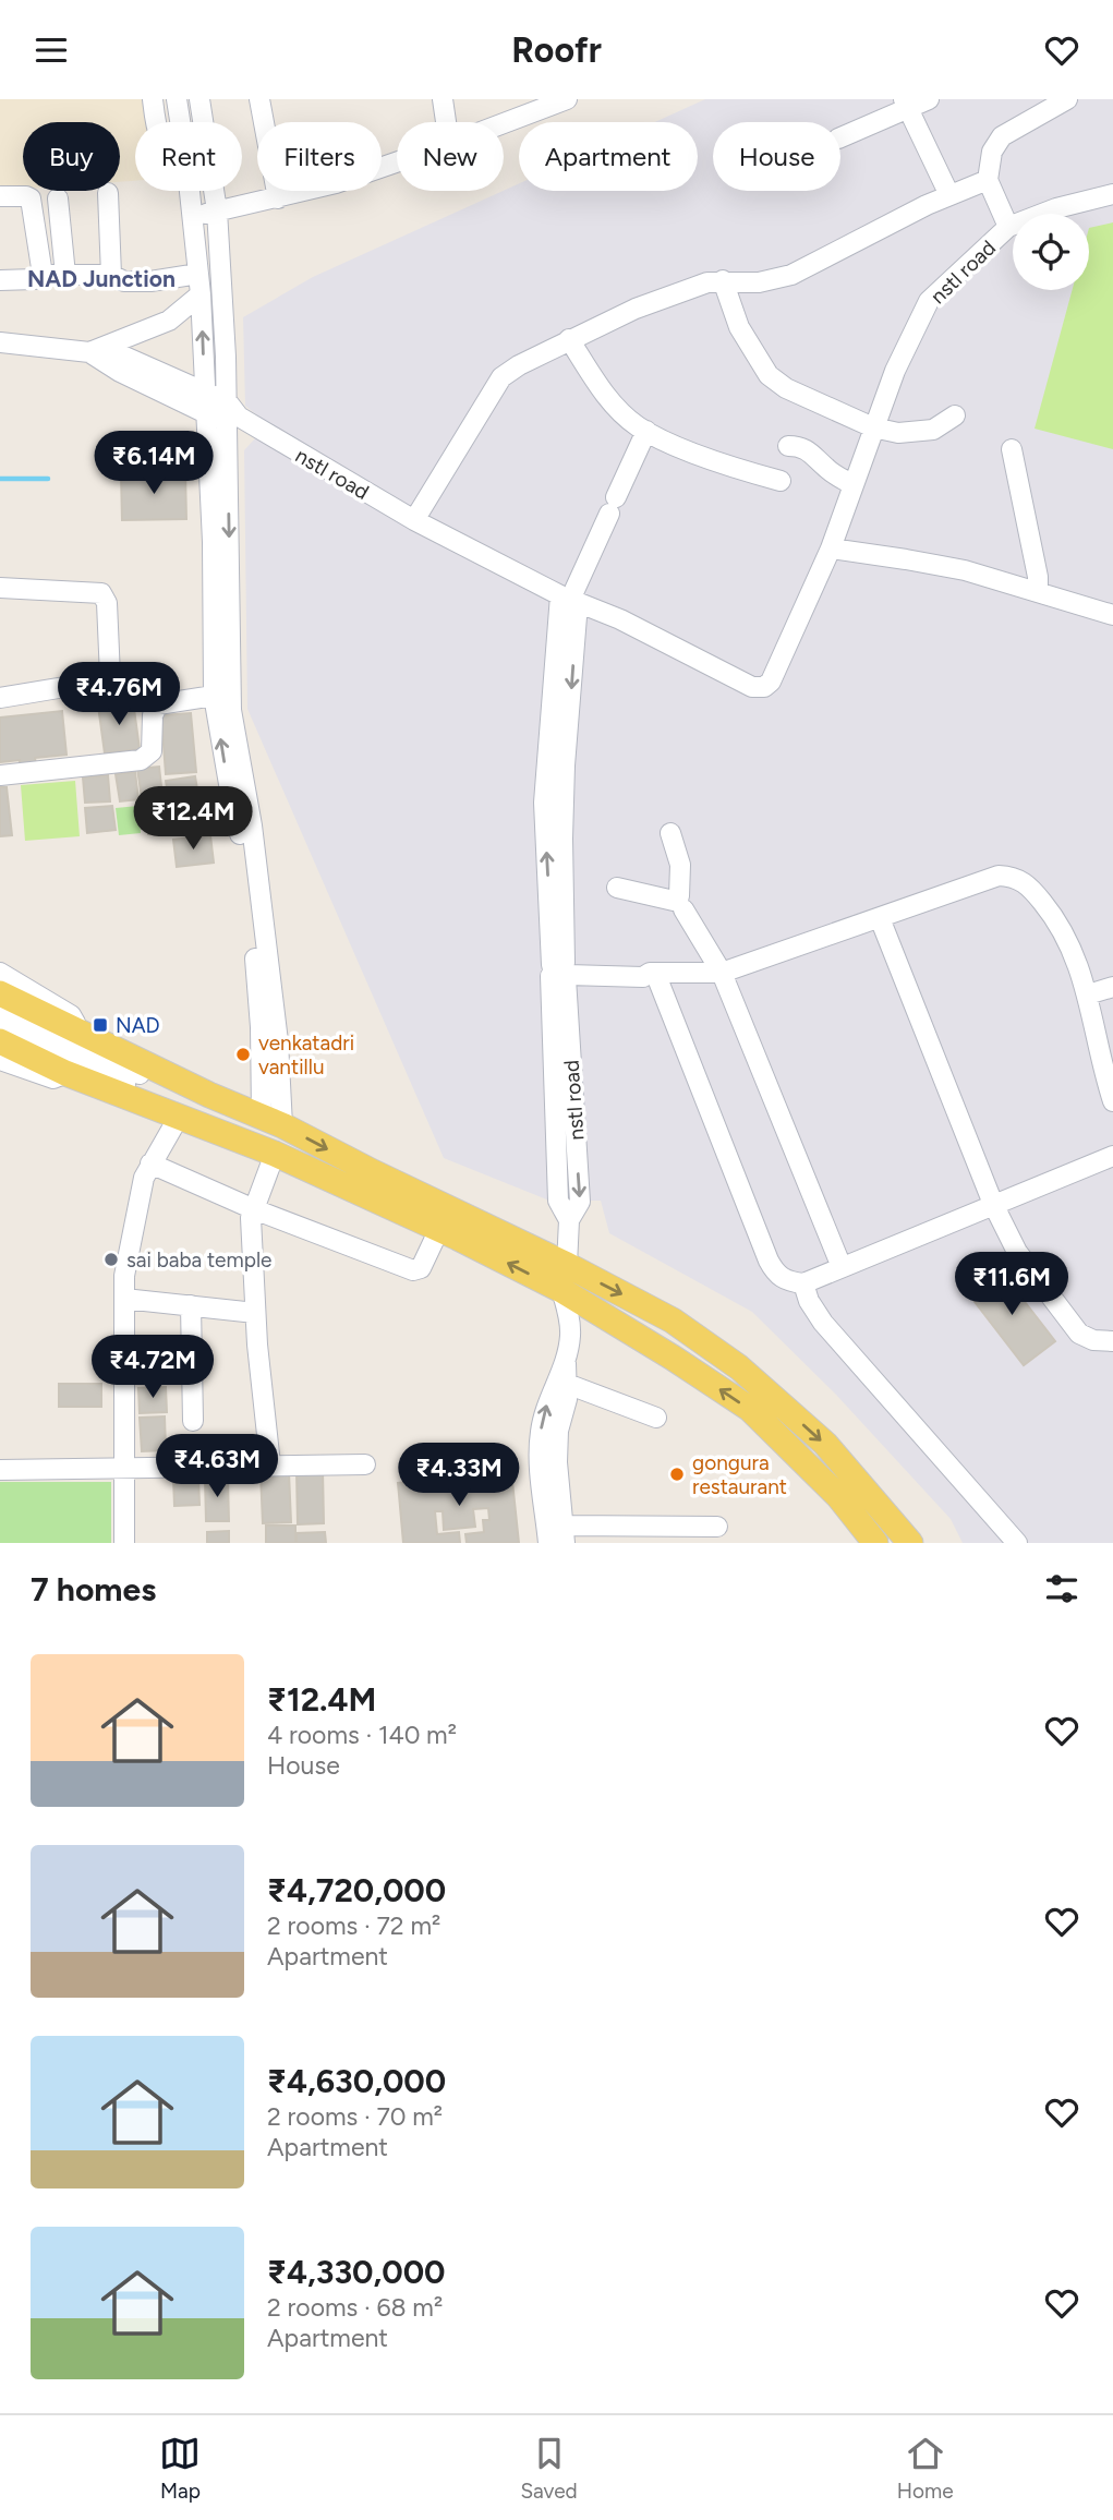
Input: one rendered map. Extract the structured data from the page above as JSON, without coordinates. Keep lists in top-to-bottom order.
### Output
{
  "streets": {
    "street": ["nstl road"]
  },
  "districts": ["NAD Junction"],
  "places": {
    "transit": ["NAD"],
    "other": ["venkatadri vantillu", "sai baba temple", "gongura restaurant"]
  },
  "page": {
    "header": "Roofr",
    "chip": [
      "Buy",
      "Rent",
      "Filters",
      "New",
      "Apartment",
      "House"
    ],
    "price": [
      "₹6.14M",
      "₹4.76M",
      "₹12.4M",
      "₹11.6M",
      "₹4.72M",
      "₹4.63M",
      "₹4.33M"
    ],
    "heading": "7 homes",
    "list": [
      {
        "name": "₹12.4M",
        "note": "4 rooms · 140 m² · House"
      },
      {
        "name": "₹4,720,000",
        "note": "2 rooms · 72 m² · Apartment"
      },
      {
        "name": "₹4,630,000",
        "note": "2 rooms · 70 m² · Apartment"
      },
      {
        "name": "₹4,330,000",
        "note": "2 rooms · 68 m² · Apartment"
      }
    ],
    "tabs": ["Map", "Saved", "Home"]
  }
}
